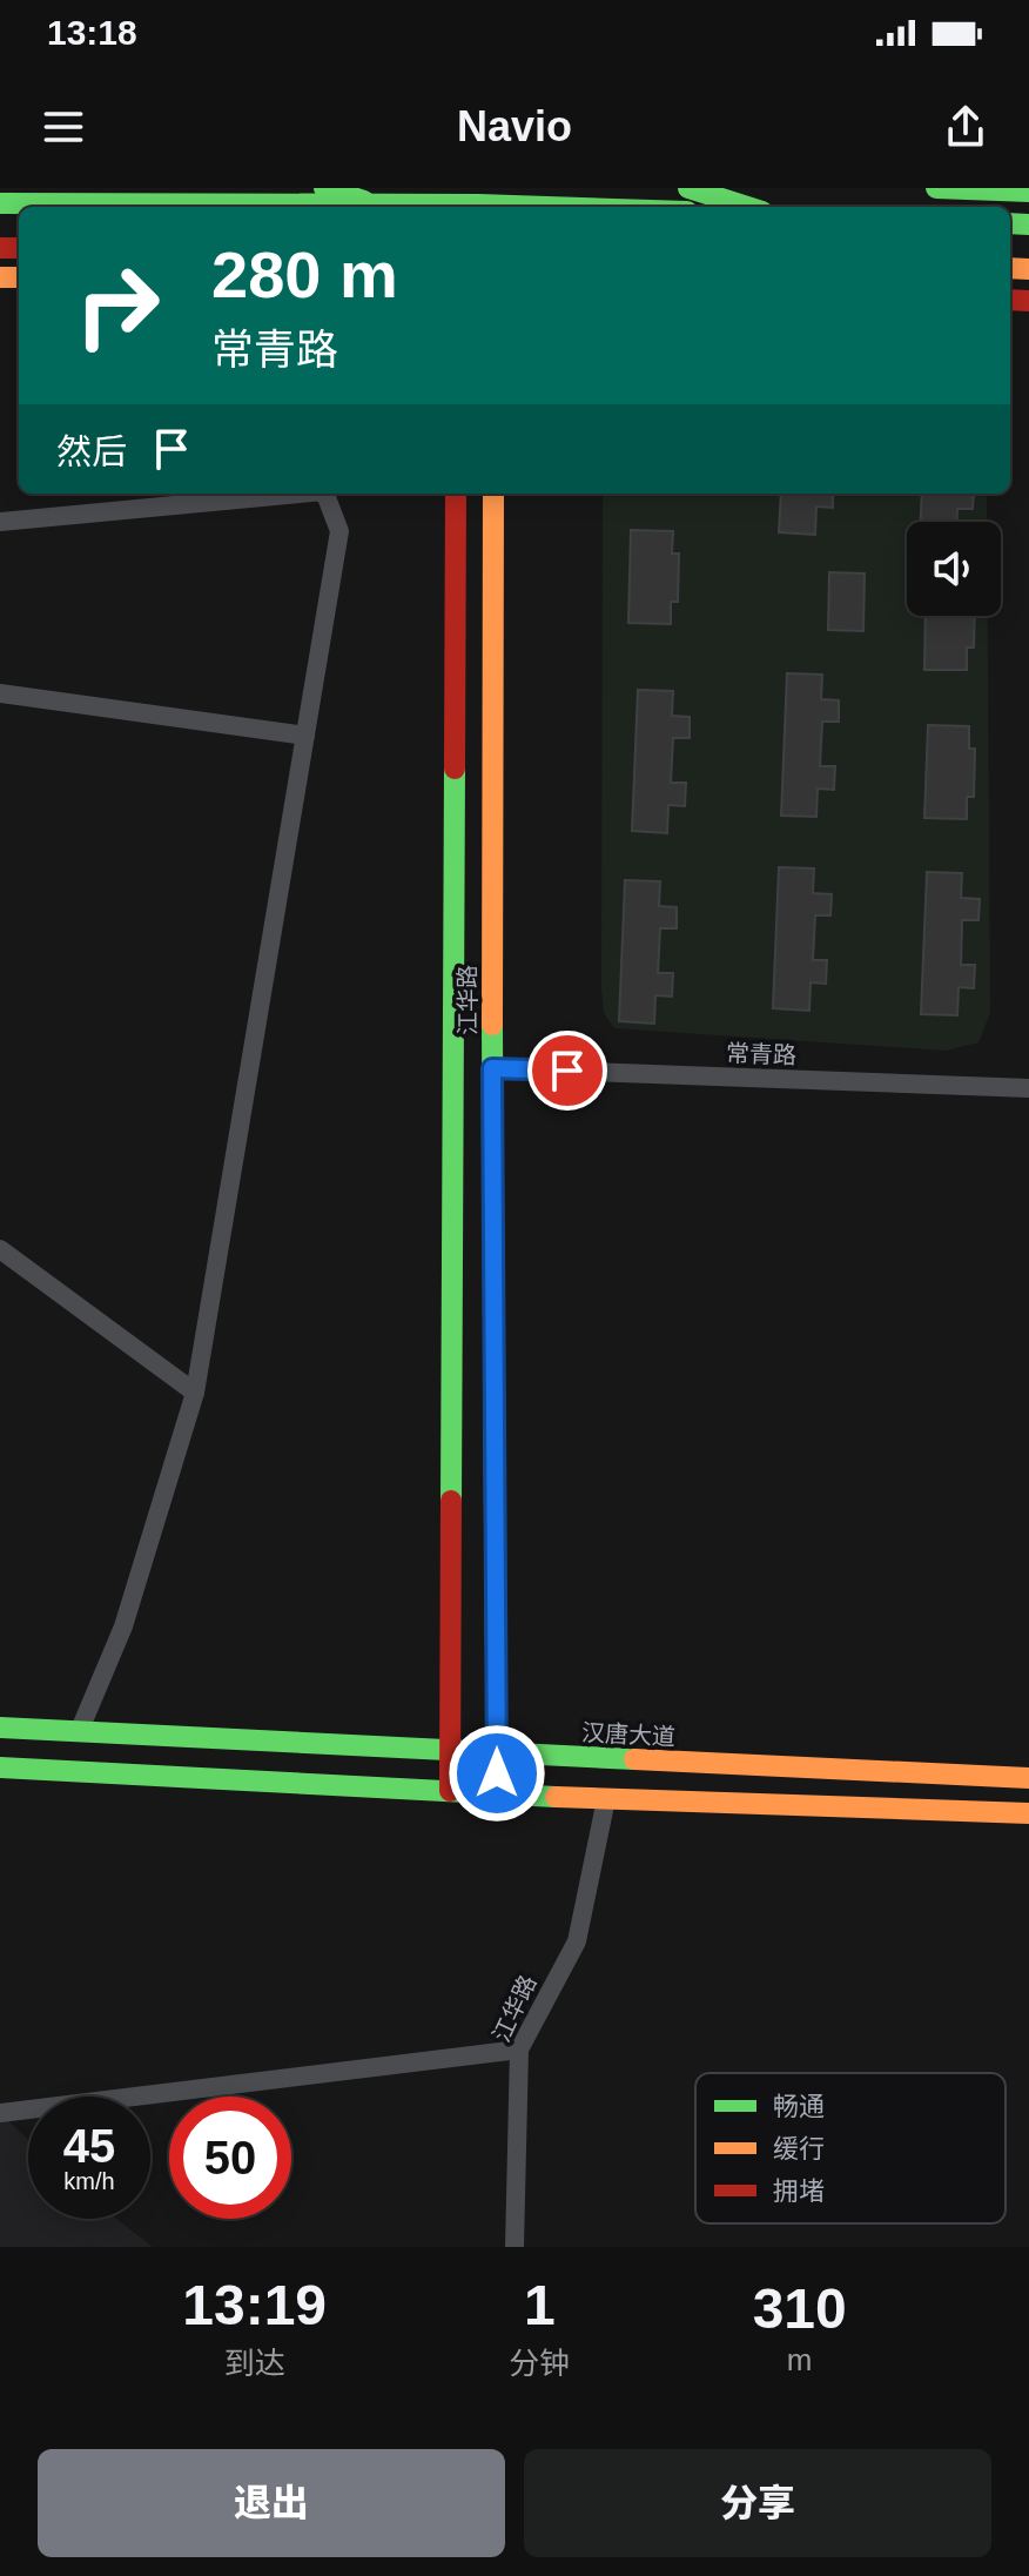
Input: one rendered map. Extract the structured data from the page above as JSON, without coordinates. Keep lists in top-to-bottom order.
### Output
{
  "streets": {
    "main road": ["江华路", "汉唐大道"],
    "street": ["常青路"]
  },
  "crossings": [
    ["江华路", "常青路"],
    ["江华路", "汉唐大道"]
  ],
  "legend": ["畅通", "缓行", "拥堵"],
  "page": {
    "status": "13:18",
    "header": "Navio",
    "turn": ["280 m", "常青路"],
    "then": "然后",
    "speed": "45 km/h",
    "limit": "50",
    "eta": [
      "13:19",
      "到达",
      "1",
      "分钟",
      "310",
      "m"
    ],
    "buttons": ["退出", "分享"]
  }
}
